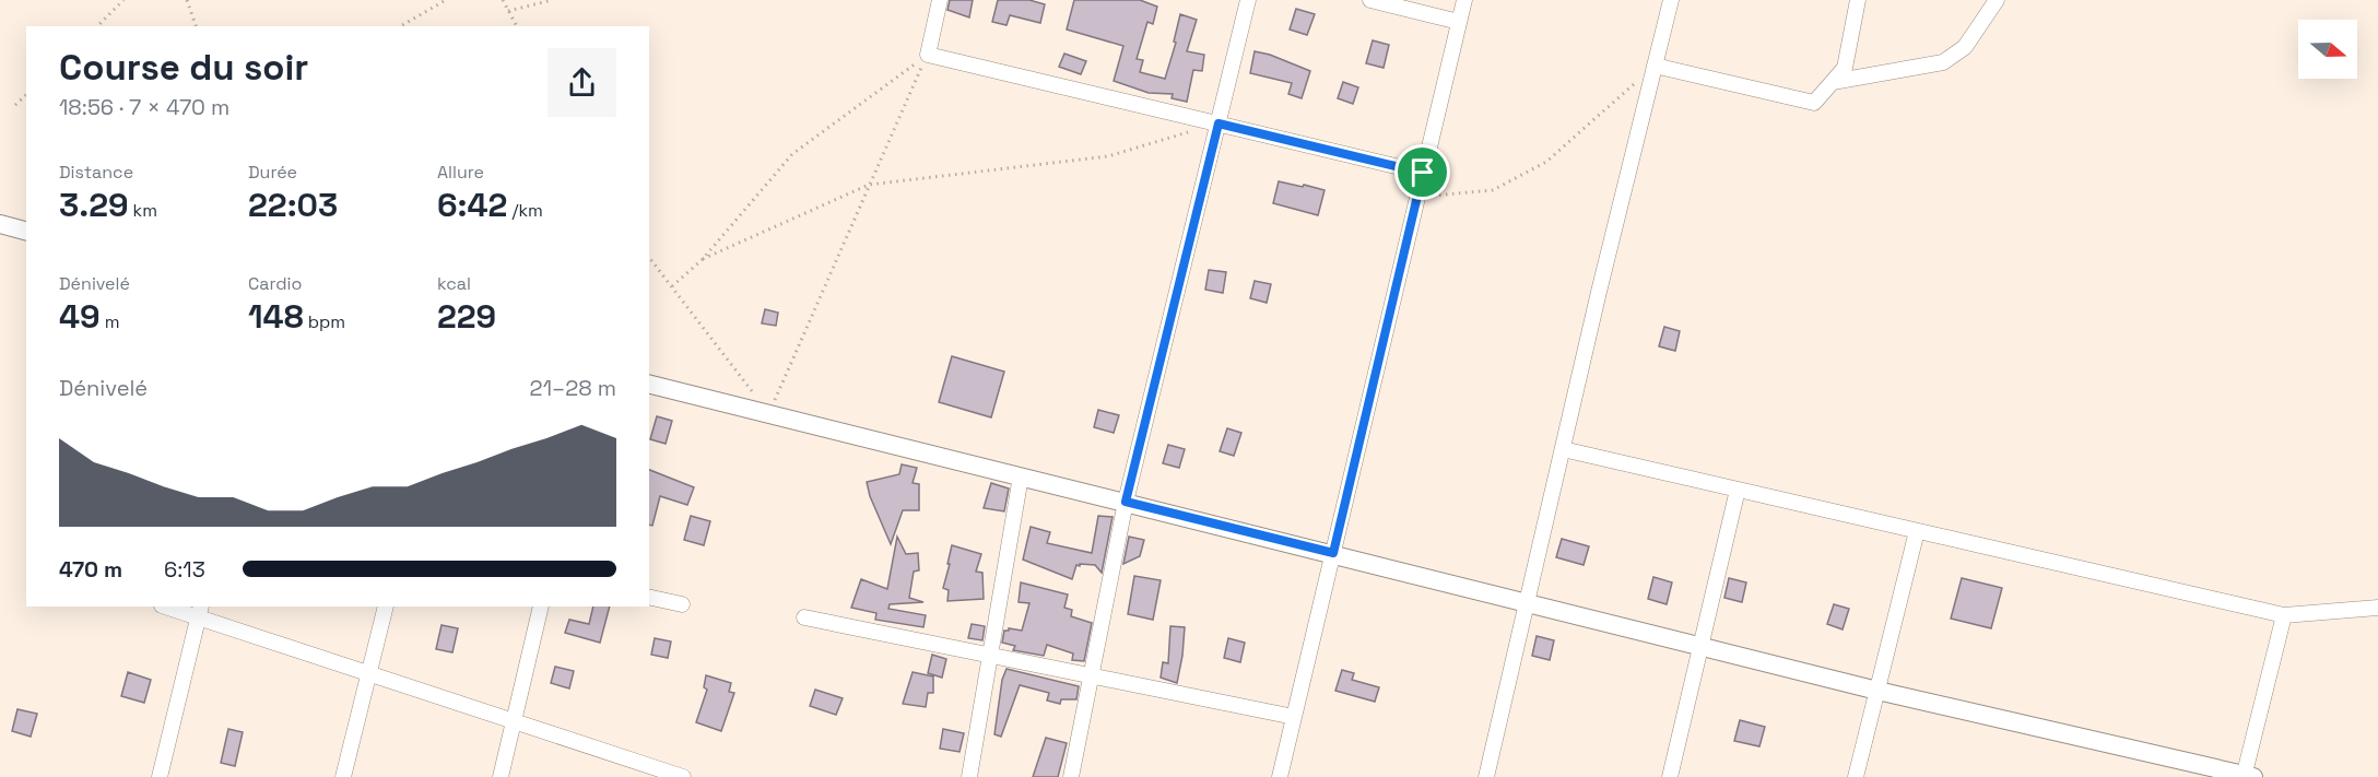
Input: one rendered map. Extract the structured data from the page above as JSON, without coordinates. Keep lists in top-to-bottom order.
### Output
{
  "north": "right",
  "page": {
    "heading": ["Course du soir", "18:56 · 7 × 470 m"],
    "stats": [
      ["Distance", "3.29 km"],
      ["Durée", "22:03"],
      ["Allure", "6:42 /km"],
      ["Dénivelé", "49 m"],
      ["Cardio", "148 bpm"],
      ["kcal", "229"]
    ],
    "chart": ["Dénivelé", "21–28 m"],
    "list": [
      {
        "name": "470 m",
        "note": "6:13"
      }
    ]
  }
}
